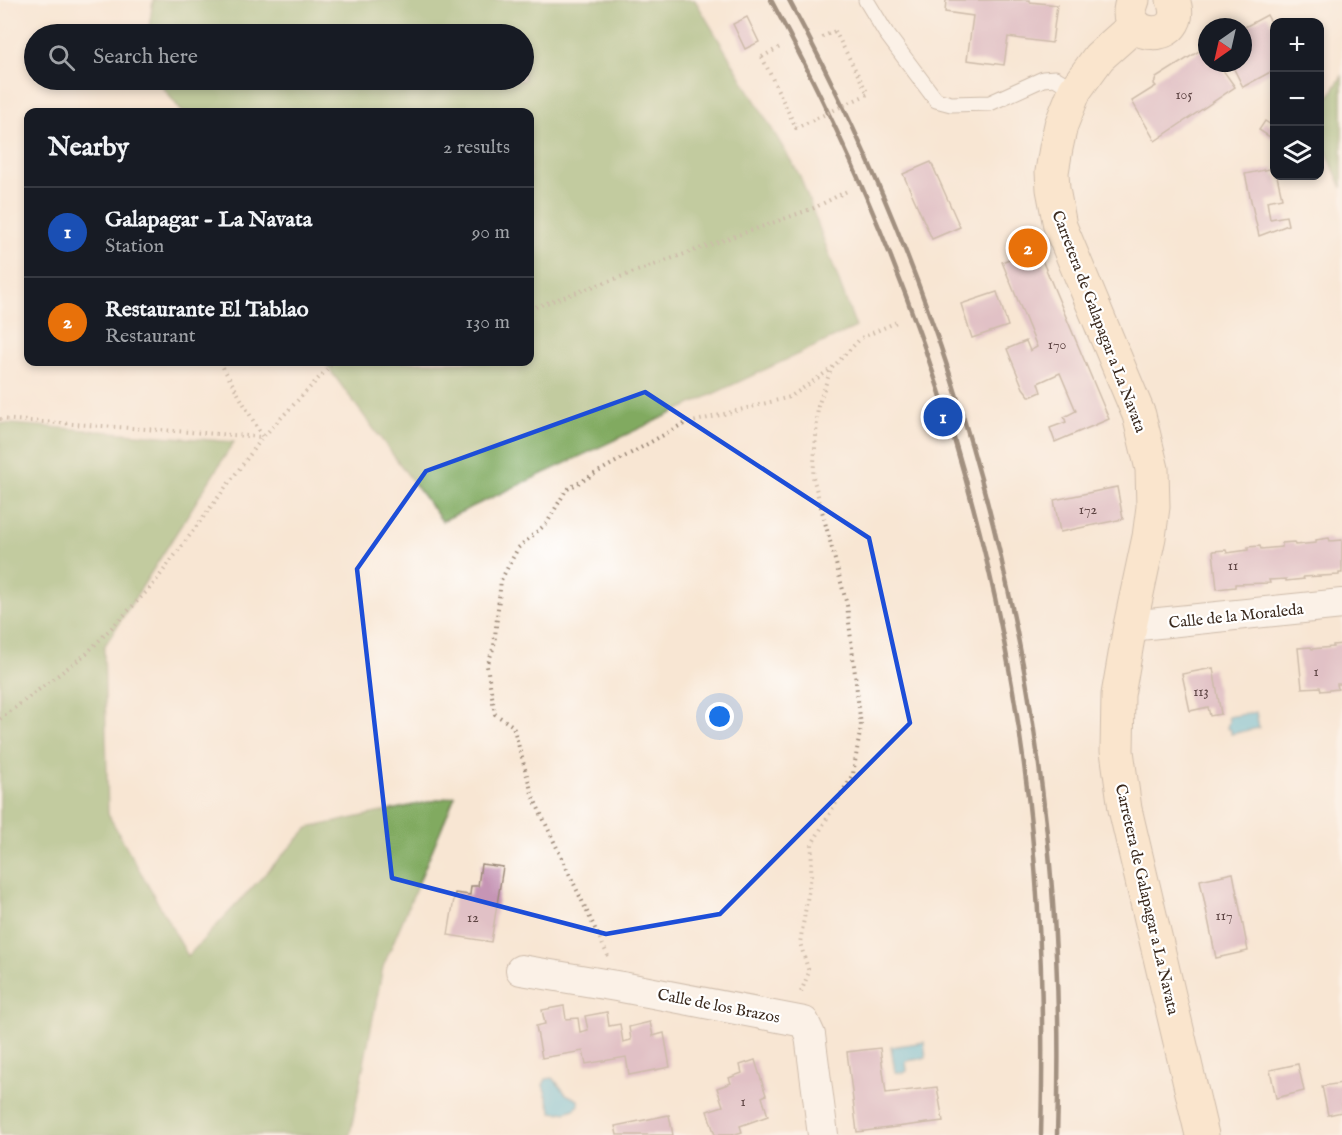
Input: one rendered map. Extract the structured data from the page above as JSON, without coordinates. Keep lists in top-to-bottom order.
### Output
{
  "streets": {
    "main road": ["Carretera de Galapagar a La Navata"],
    "street": ["Calle de la Moraleda", "Calle de los Brazos"]
  },
  "crossings": [
    ["Carretera de Galapagar a La Navata", "Calle de la Moraleda"]
  ],
  "house_numbers": [
    "105",
    "170",
    "172",
    "11",
    "1",
    "113",
    "117",
    "12",
    "1"
  ],
  "north": "bottom left",
  "page": {
    "map_buttons": ["+", "−"],
    "search": "Search here",
    "heading": ["Nearby", "2 results"],
    "list": [
      {
        "mark": "1",
        "name": "Galapagar - La Navata",
        "note": "Station",
        "value": "90 m"
      },
      {
        "mark": "2",
        "name": "Restaurante El Tablao",
        "note": "Restaurant",
        "value": "130 m"
      }
    ],
    "pins": ["2", "1"]
  }
}
